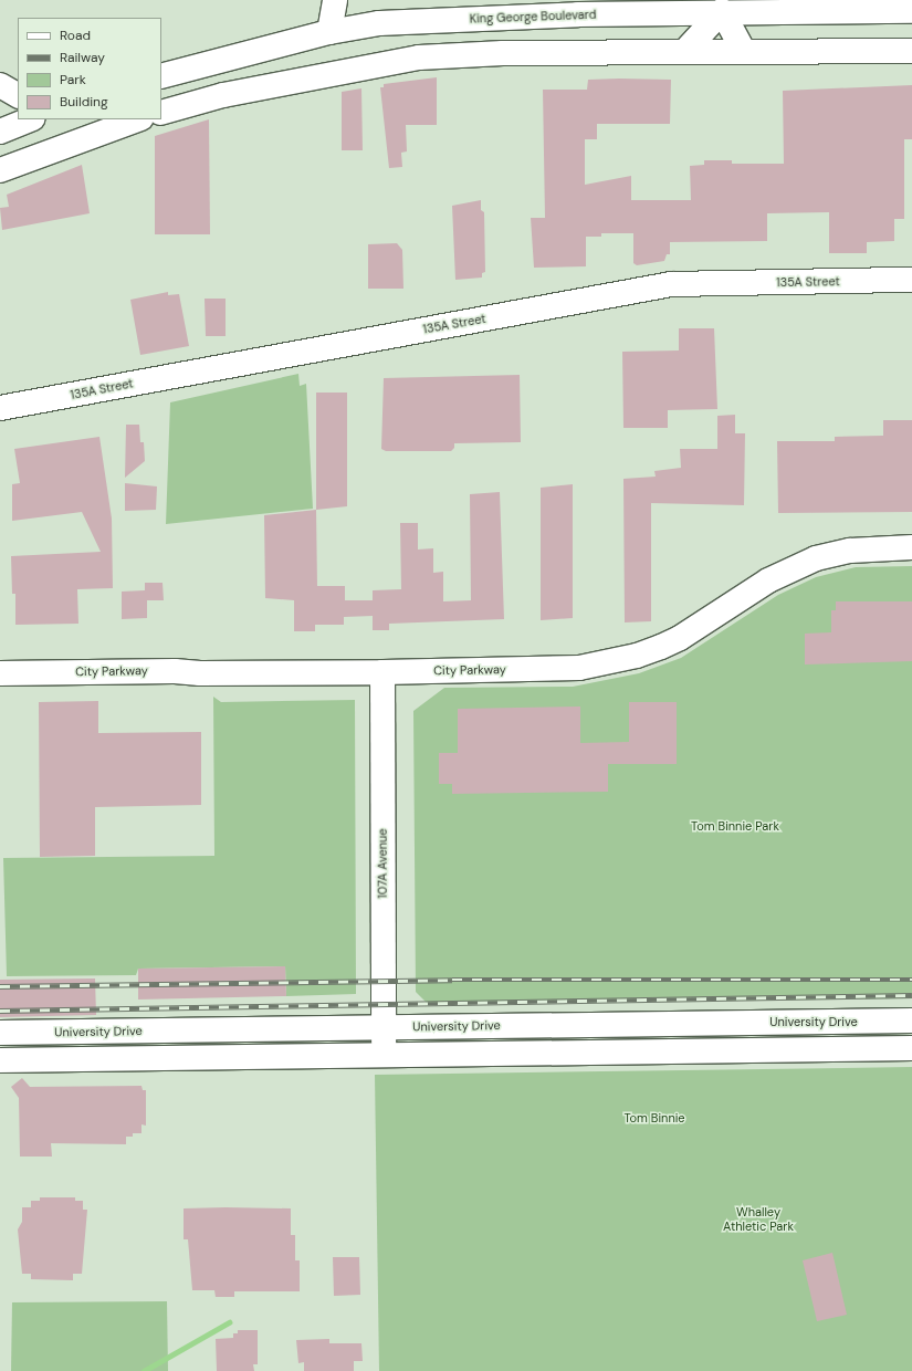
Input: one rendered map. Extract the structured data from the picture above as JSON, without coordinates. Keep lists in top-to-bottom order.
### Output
{
  "streets": {
    "main road": [
      "King George Boulevard",
      "135A Street",
      "City Parkway",
      "107A Avenue",
      "University Drive"
    ]
  },
  "crossings": [
    ["City Parkway", "107A Avenue"],
    ["107A Avenue", "University Drive"]
  ],
  "parks": ["Tom Binnie Park", "Tom Binnie", "Whalley Athletic Park"],
  "legend": [
    "Road",
    "Railway",
    "Park",
    "Building"
  ]
}
